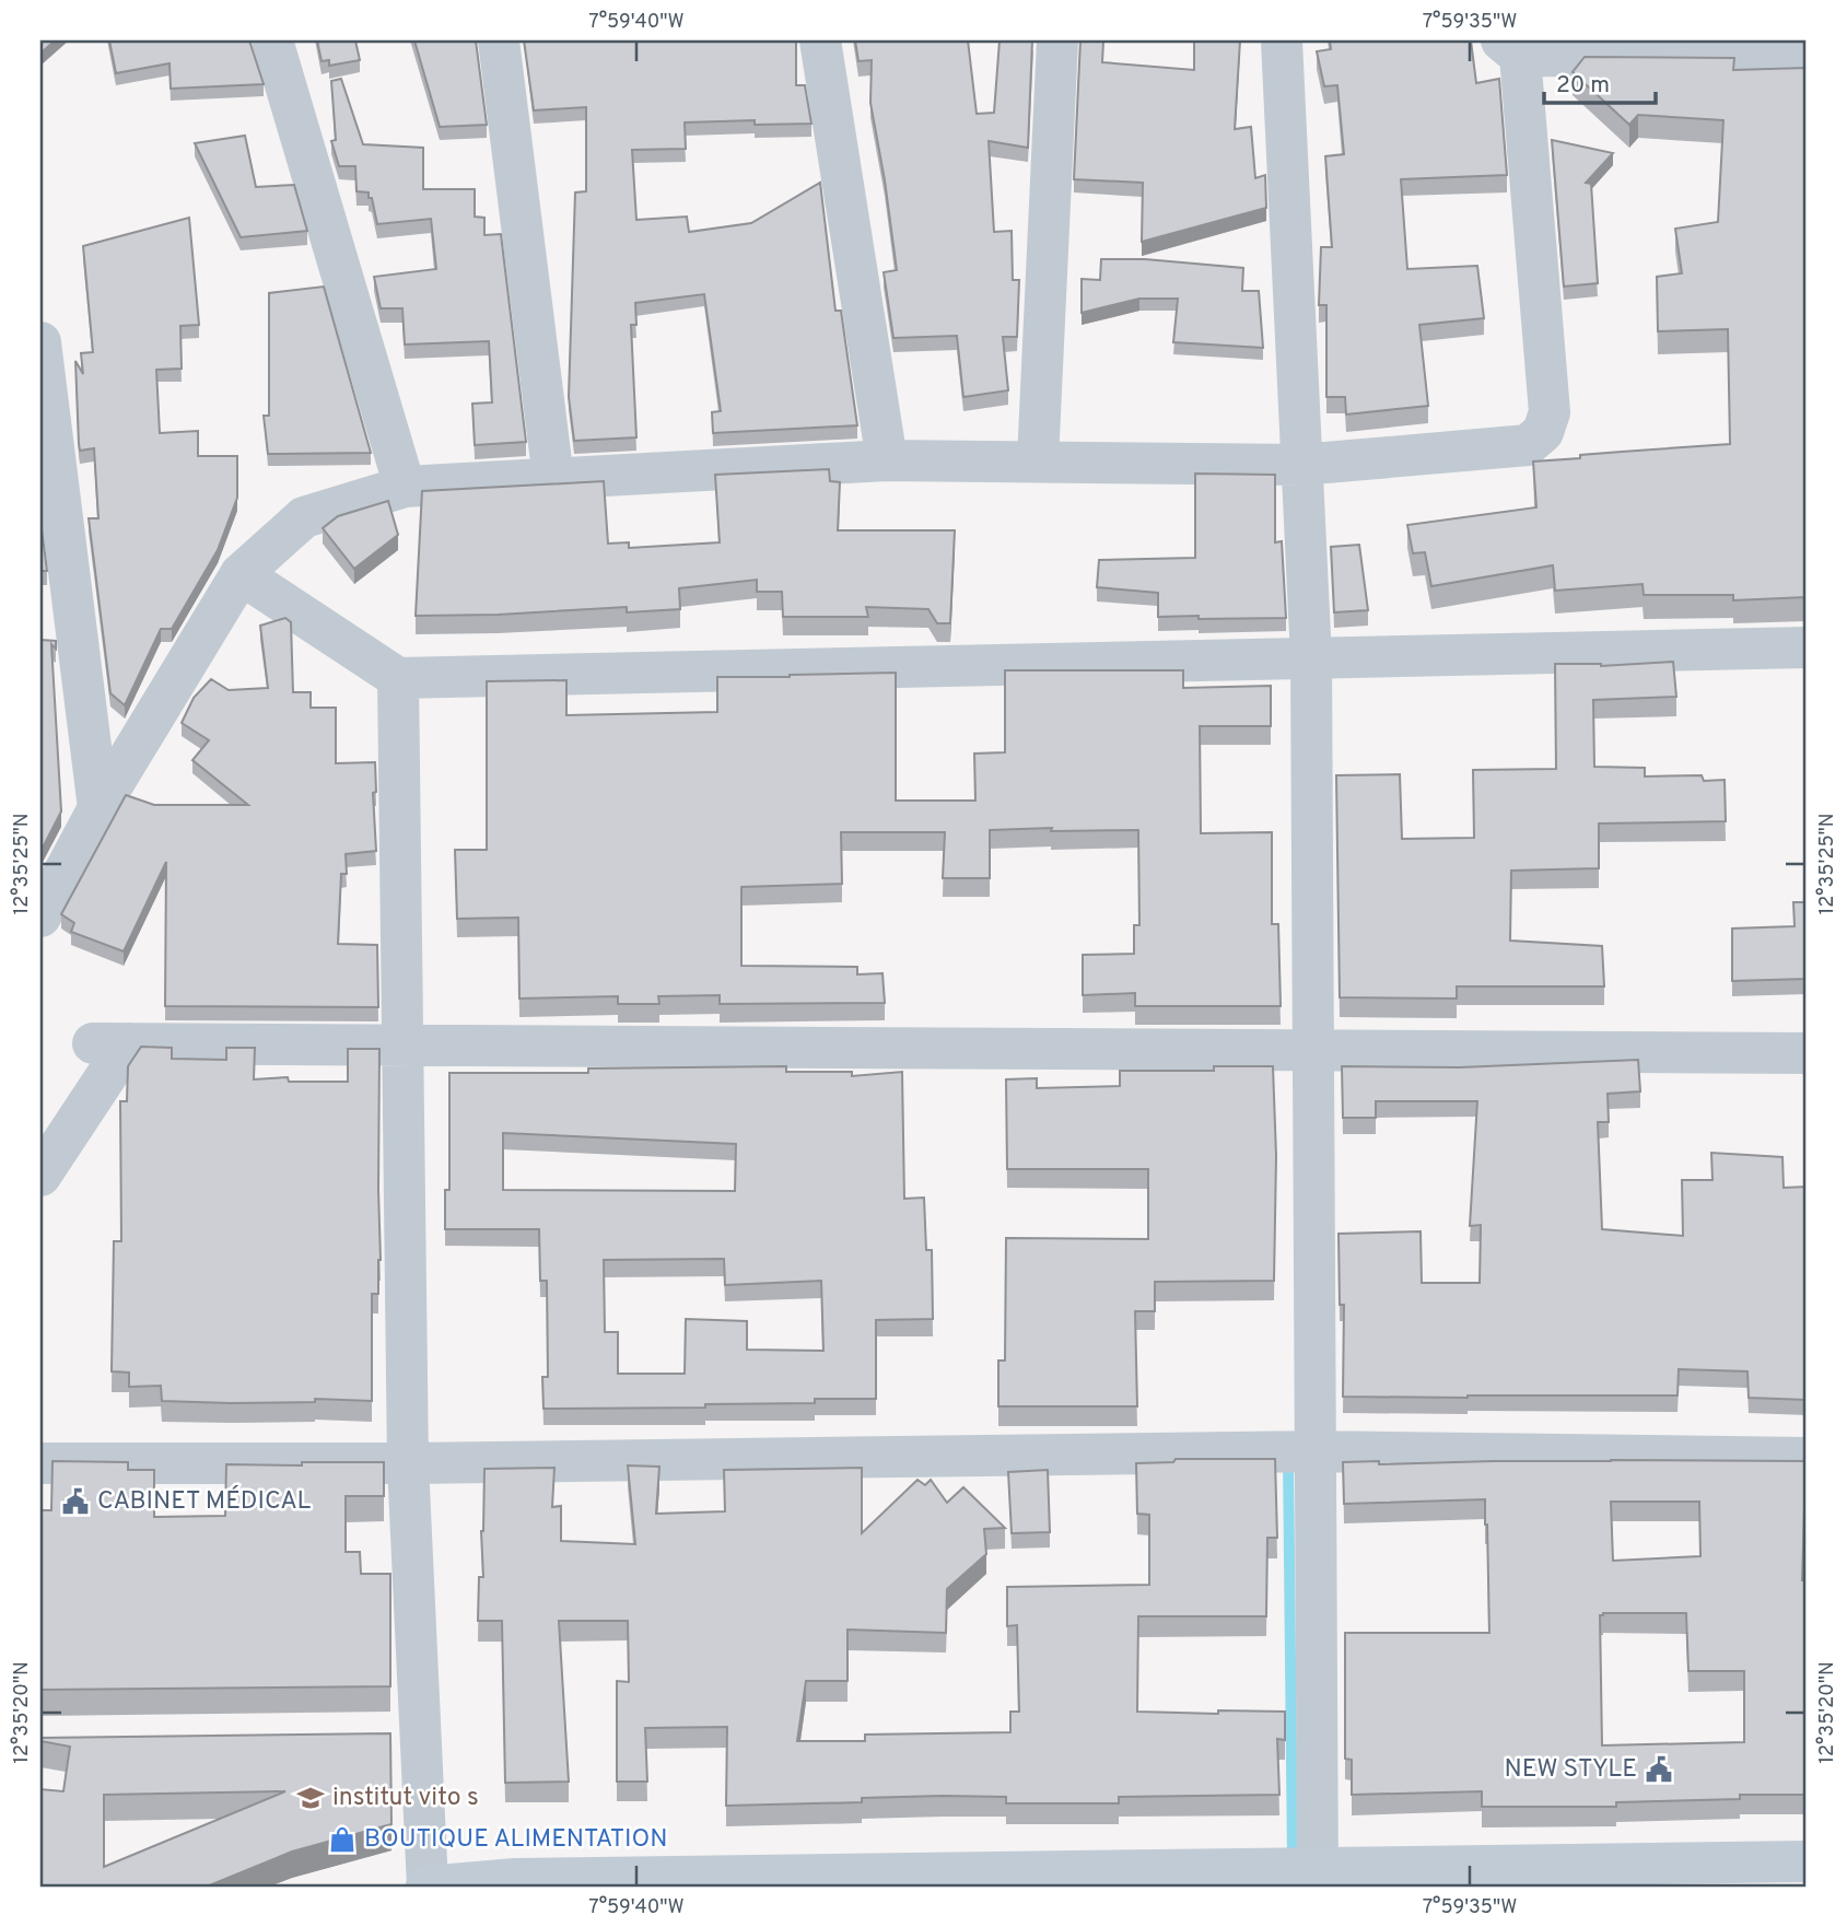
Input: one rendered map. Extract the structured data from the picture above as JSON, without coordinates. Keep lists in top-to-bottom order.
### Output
{
  "places": {
    "public building": ["CABINET MÉDICAL", "NEW STYLE"],
    "school or university": ["institut vito s"],
    "shop": ["BOUTIQUE ALIMENTATION"]
  },
  "scale_bar": "20 m",
  "coordinates": [
    "7°59'40\"W",
    "7°59'35\"W",
    "12°35'25\"N",
    "12°35'20\"N"
  ]
}
